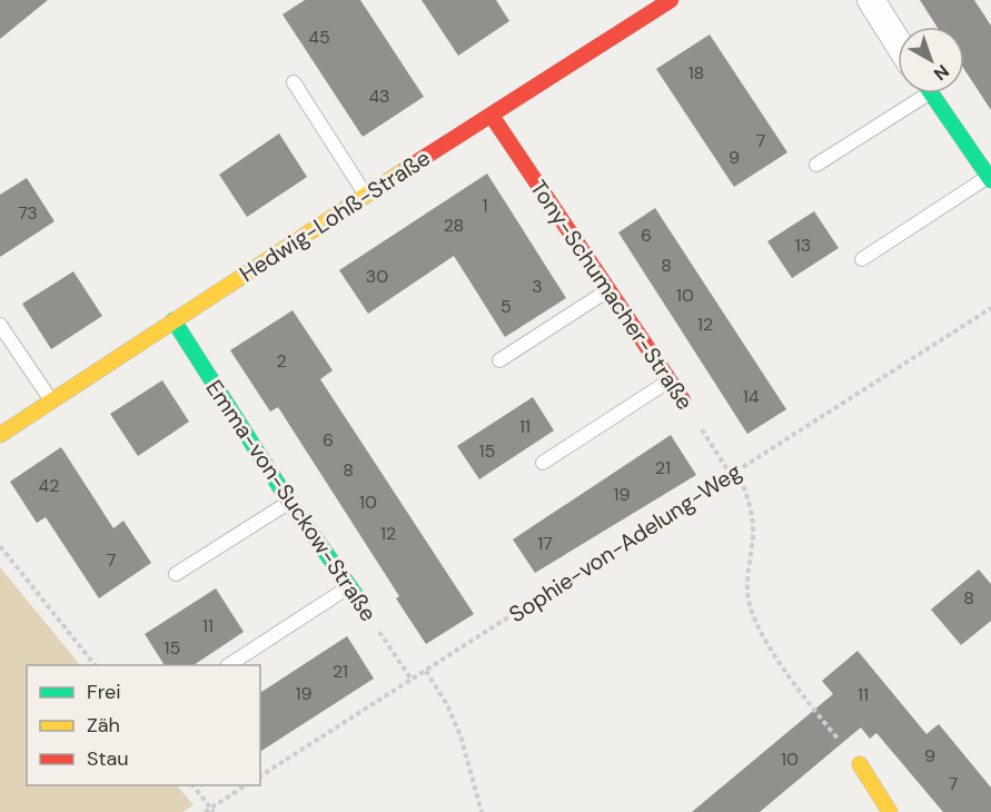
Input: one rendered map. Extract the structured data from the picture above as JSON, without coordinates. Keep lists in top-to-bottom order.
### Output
{
  "streets": {
    "street": ["Hedwig-Lohß-Straße", "Tony-Schumacher-Straße", "Emma-von-Suckow-Straße"],
    "path": ["Sophie-von-Adelung-Weg"]
  },
  "crossings": [
    ["Hedwig-Lohß-Straße", "Tony-Schumacher-Straße"],
    ["Hedwig-Lohß-Straße", "Emma-von-Suckow-Straße"],
    ["Tony-Schumacher-Straße", "Sophie-von-Adelung-Weg"],
    ["Emma-von-Suckow-Straße", "Sophie-von-Adelung-Weg"]
  ],
  "house_numbers": [
    "45",
    "18",
    "43",
    "7",
    "9",
    "1",
    "73",
    "28",
    "6",
    "13",
    "8",
    "30",
    "3",
    "10",
    "5",
    "12",
    "2",
    "14",
    "11",
    "6",
    "15",
    "21",
    "8",
    "42",
    "19",
    "10",
    "12",
    "17",
    "7",
    "8",
    "11",
    "15",
    "21",
    "19",
    "11",
    "9",
    "10",
    "7"
  ],
  "legend": ["Frei", "Zäh", "Stau"],
  "north": "bottom right"
}
